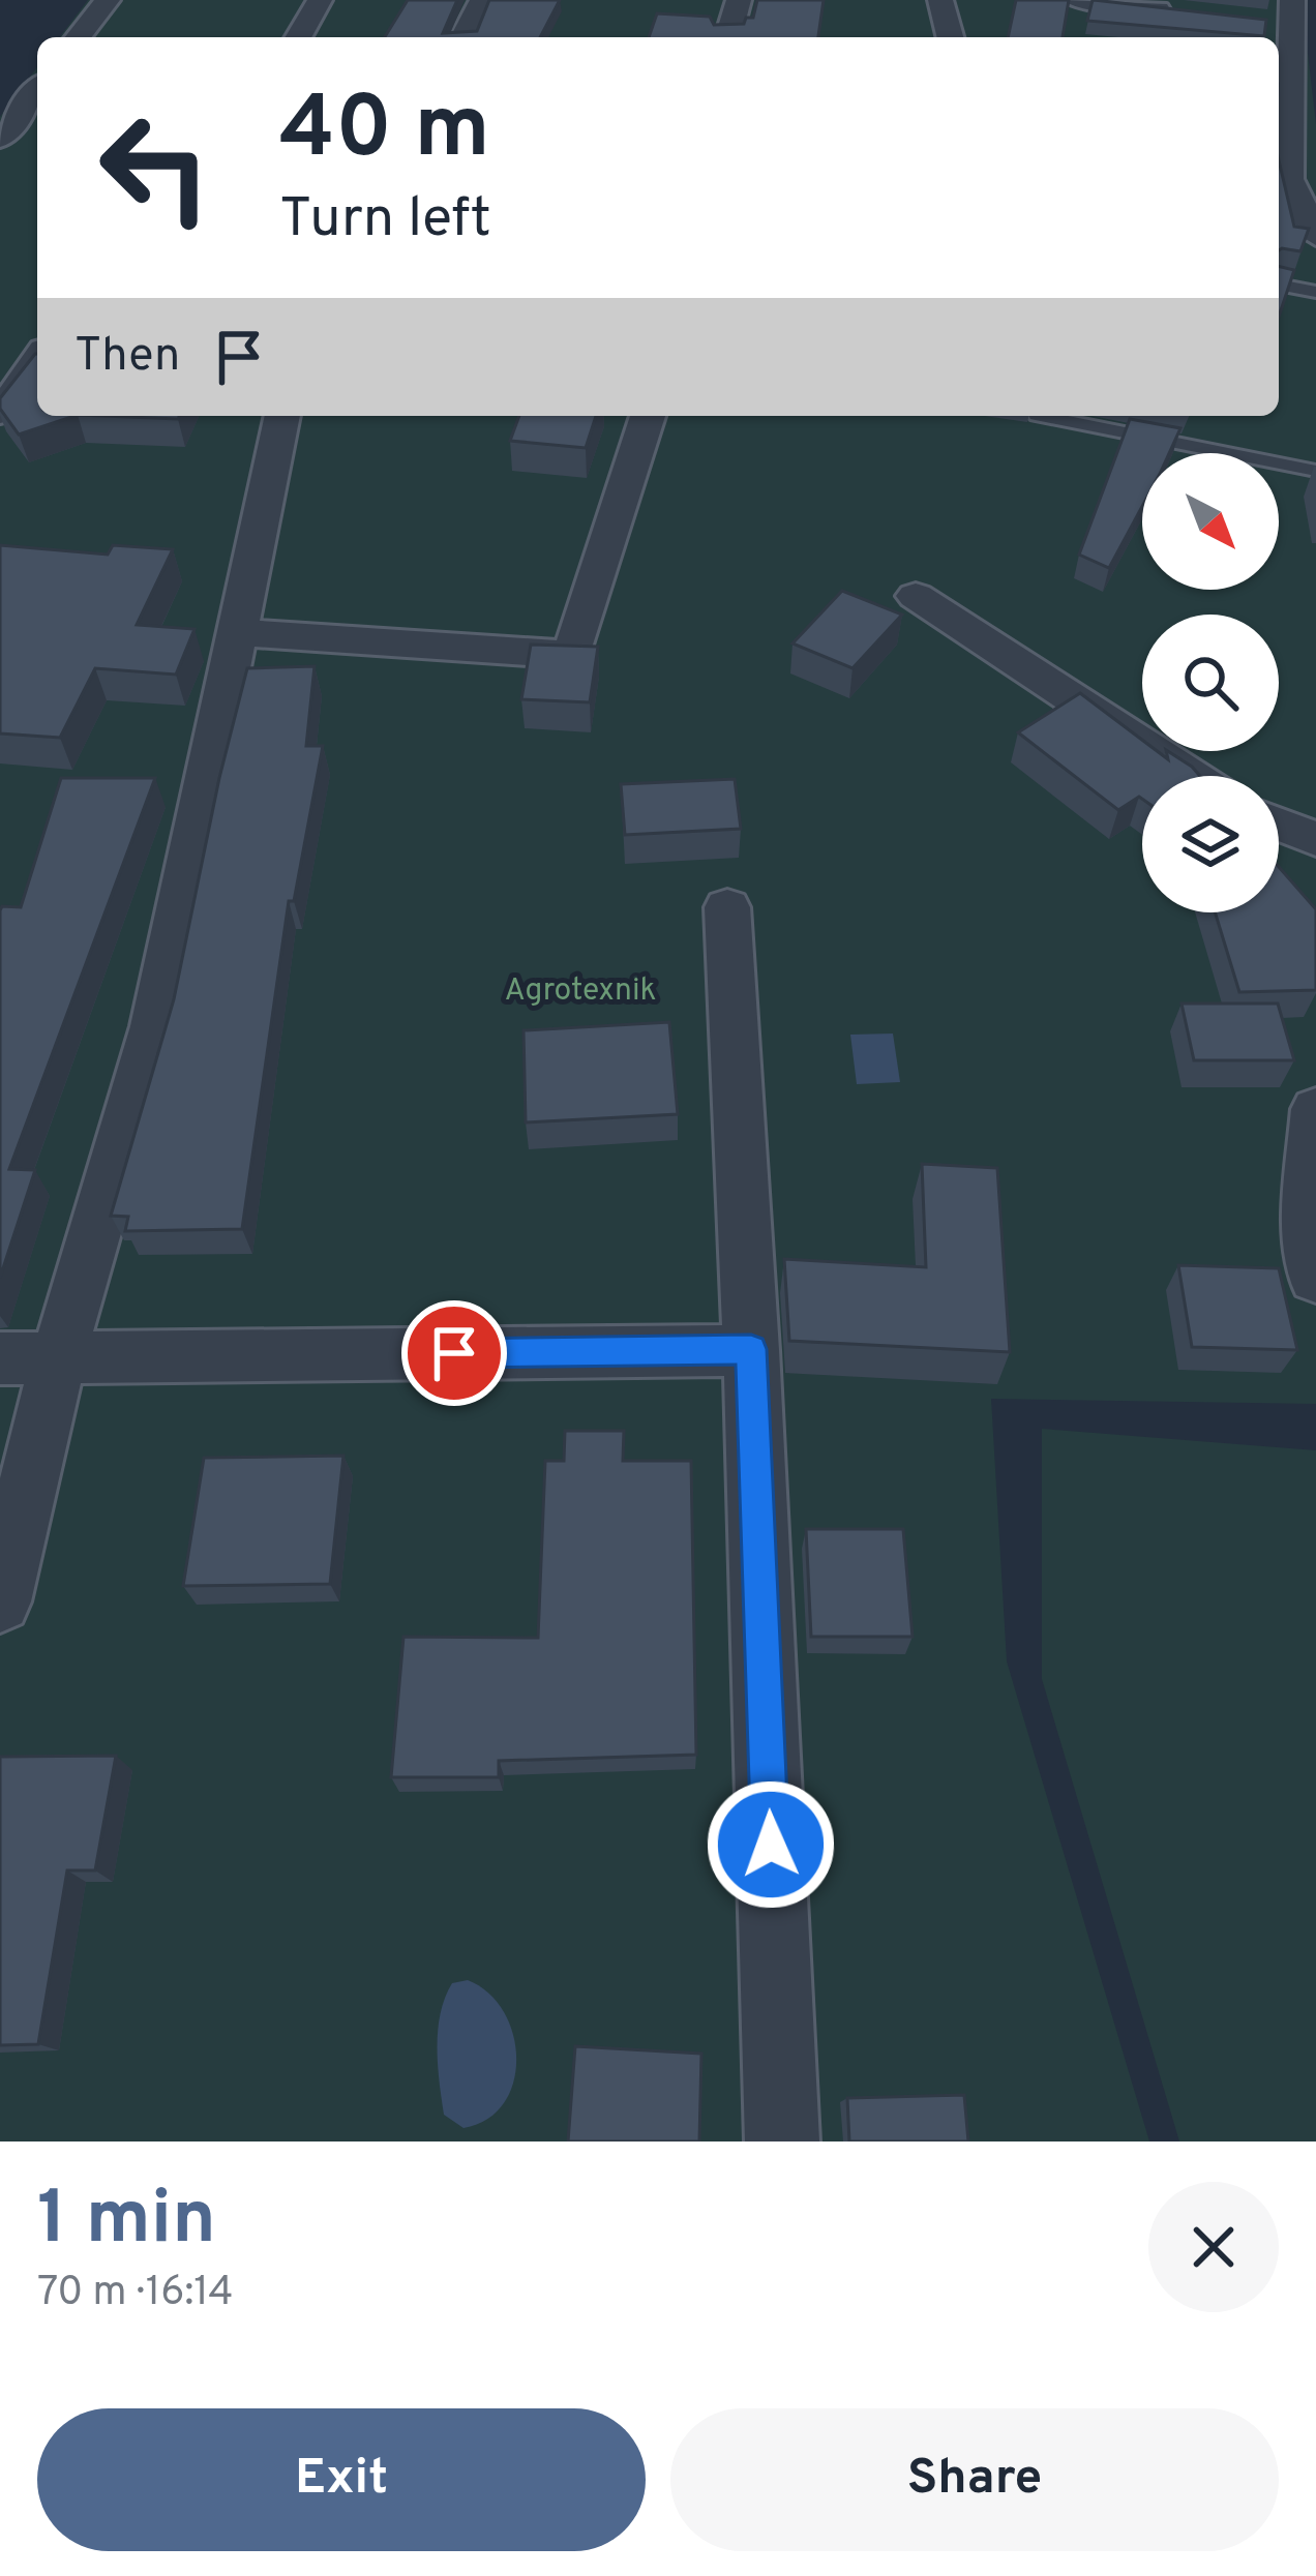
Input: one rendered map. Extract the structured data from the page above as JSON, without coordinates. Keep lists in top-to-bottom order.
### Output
{
  "parks": ["Agrotexnik"],
  "north": "bottom right",
  "page": {
    "turn": ["40 m", "Turn left"],
    "then": "Then",
    "heading": ["1 min", "70 m · 16:14"],
    "buttons": ["Exit", "Share"]
  }
}
